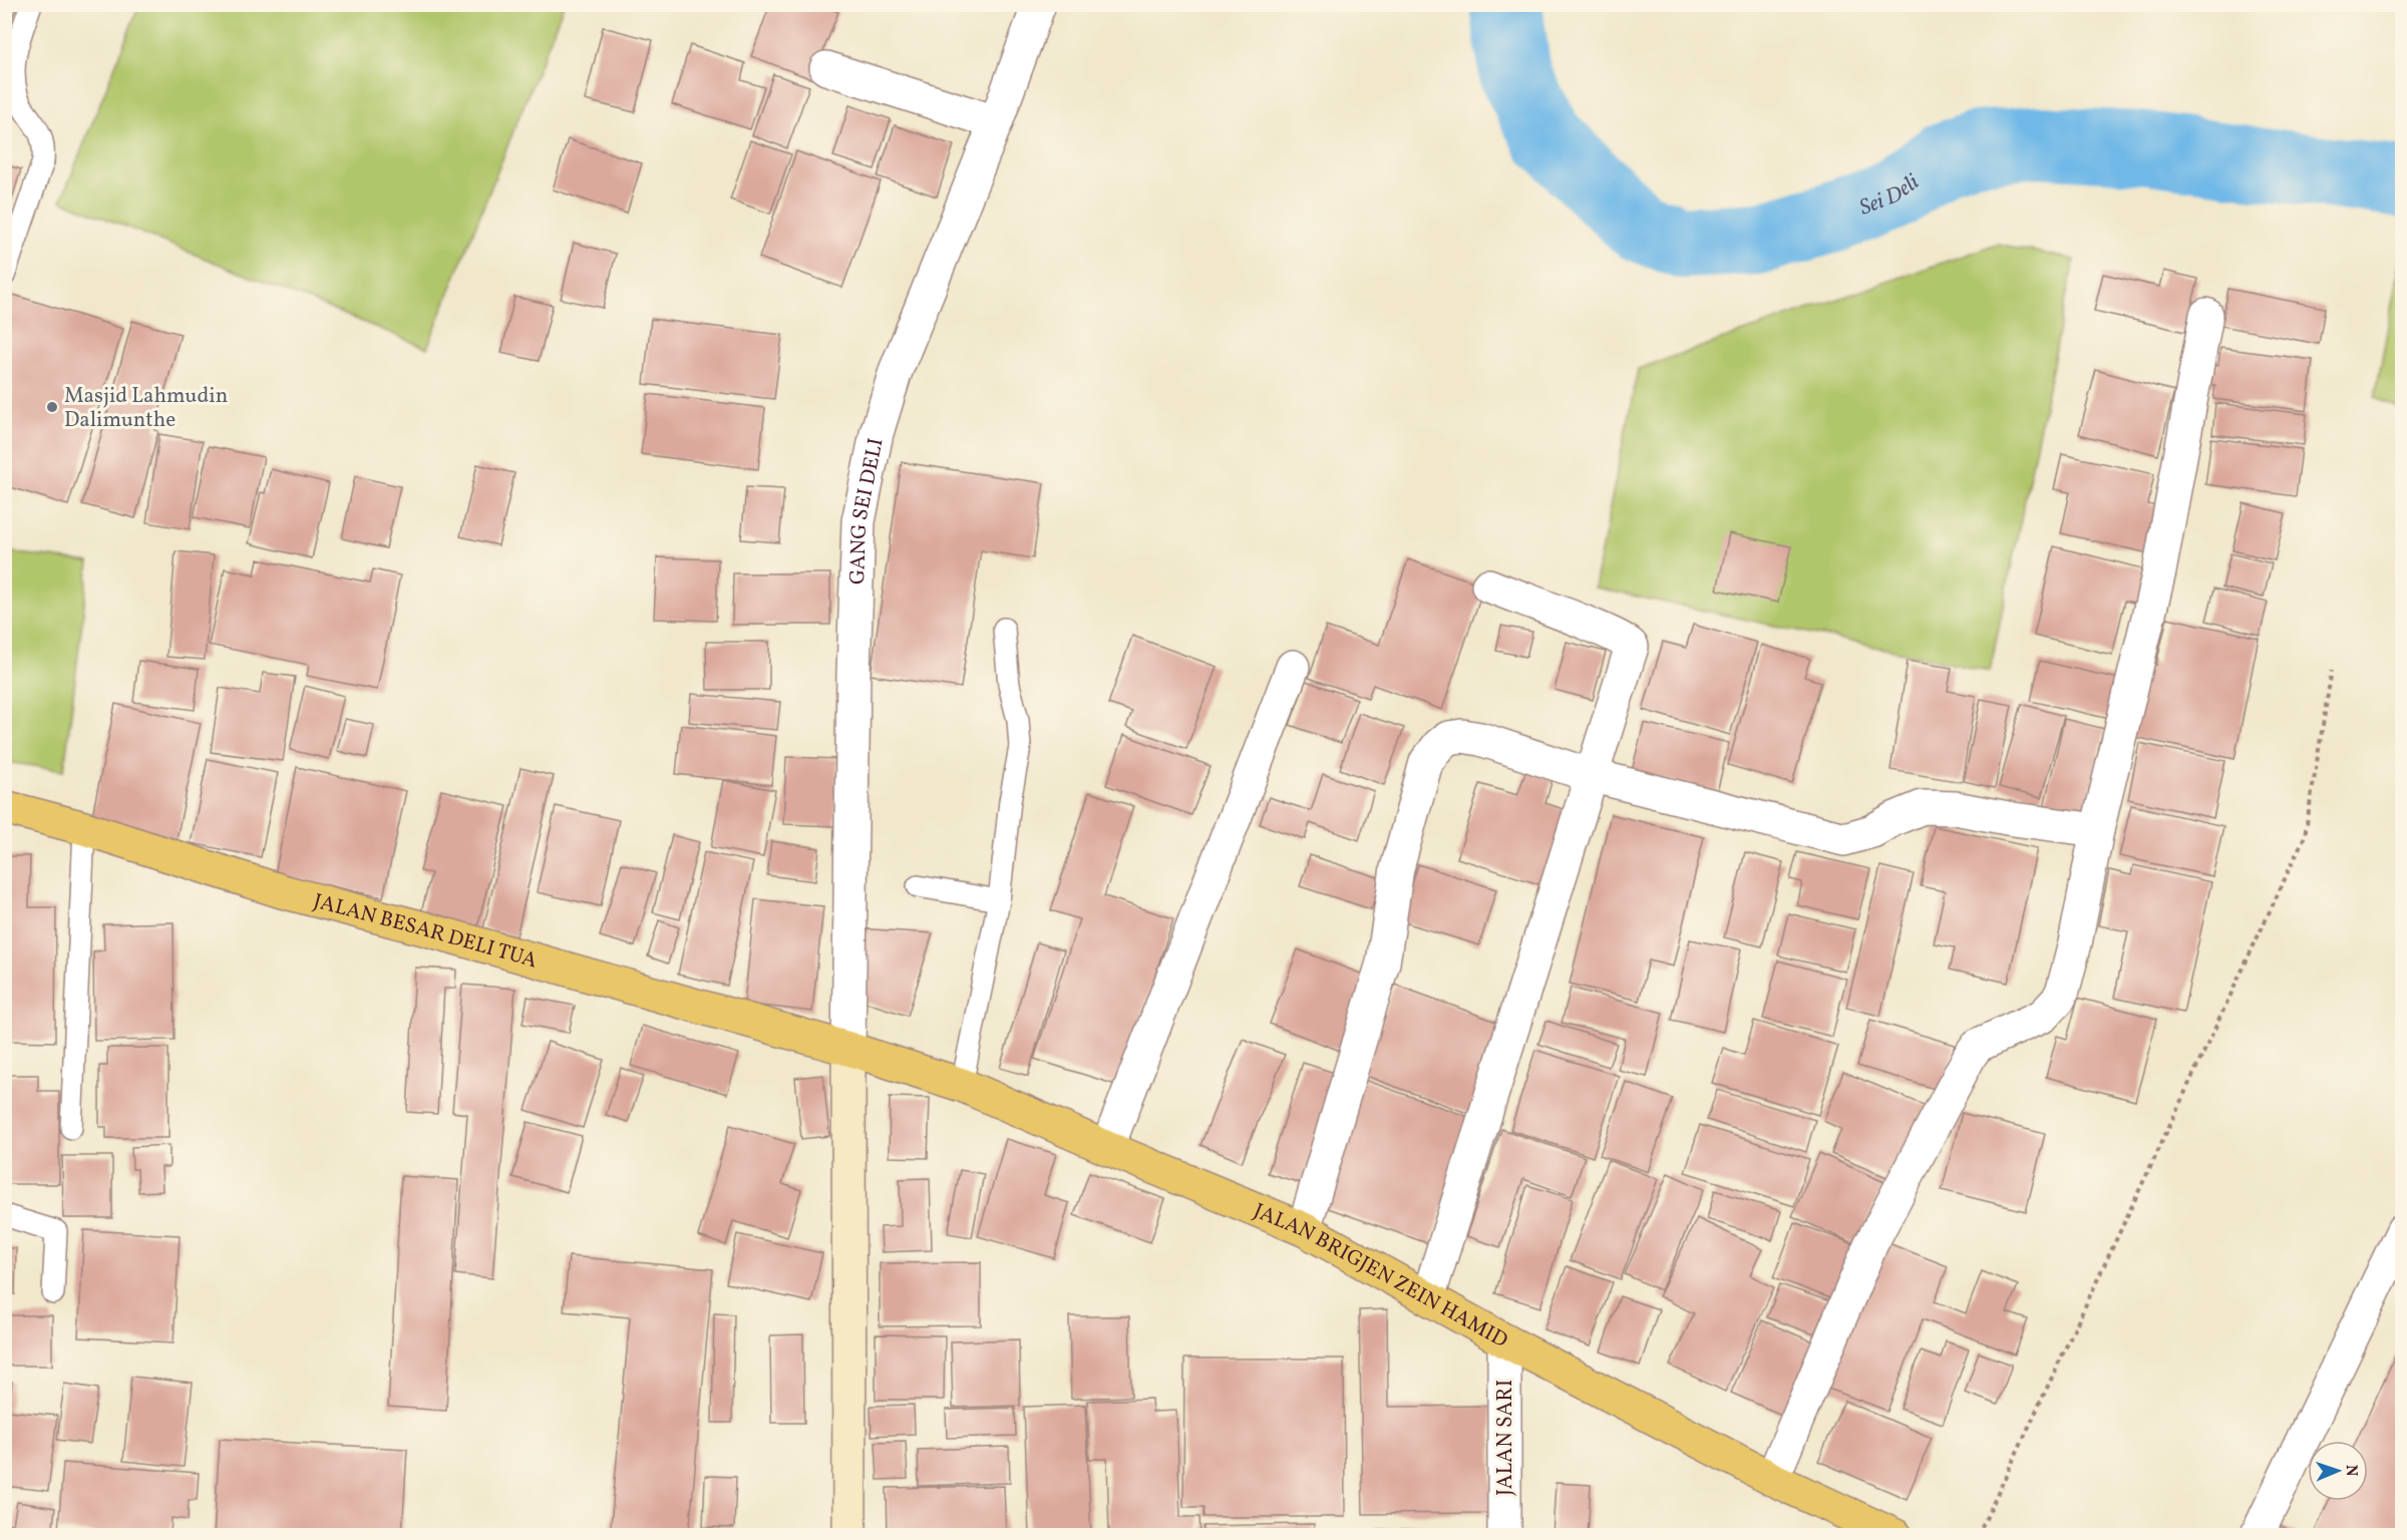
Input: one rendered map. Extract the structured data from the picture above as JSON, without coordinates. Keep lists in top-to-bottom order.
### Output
{
  "streets": {
    "main road": ["JALAN BESAR DELI TUA", "JALAN BRIGJEN ZEIN HAMID"],
    "street": ["GANG SEI DELI", "JALAN SARI"]
  },
  "crossings": [
    ["GANG SEI DELI", "JALAN BESAR DELI TUA"],
    ["GANG SEI DELI", "JALAN BRIGJEN ZEIN HAMID"],
    ["JALAN BESAR DELI TUA", "JALAN BRIGJEN ZEIN HAMID"],
    ["JALAN BRIGJEN ZEIN HAMID", "JALAN SARI"]
  ],
  "water": ["Sei Deli"],
  "places": ["Masjid Lahmudin Dalimunthe"],
  "north": "right"
}
